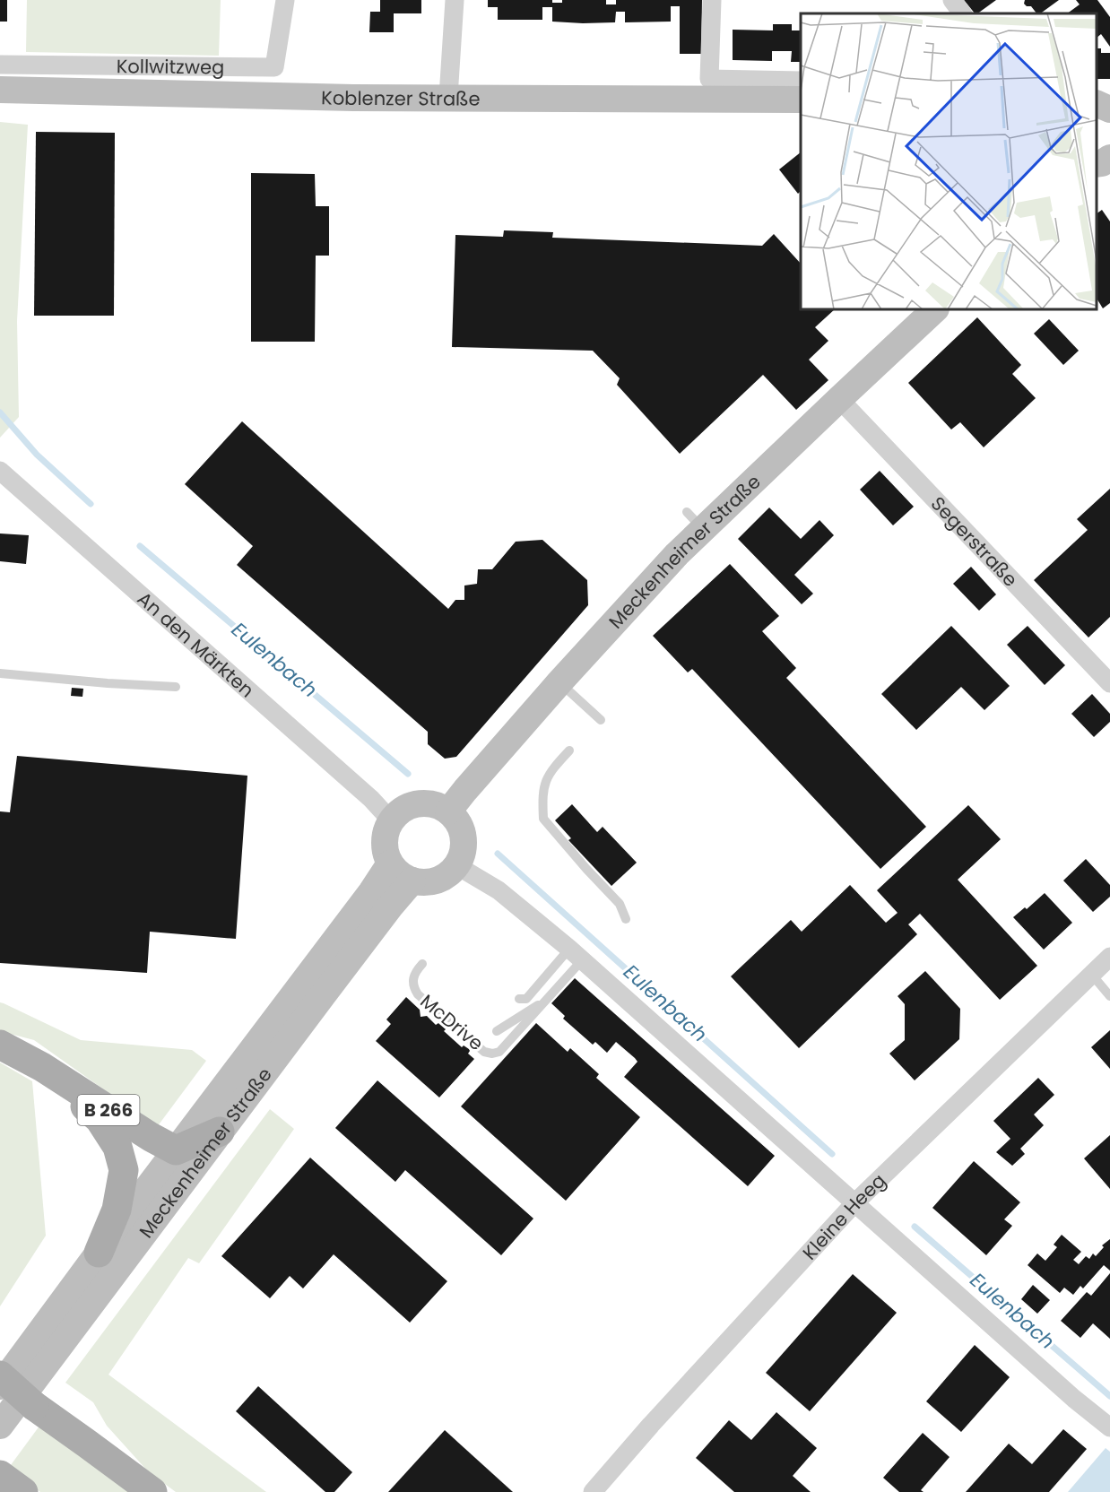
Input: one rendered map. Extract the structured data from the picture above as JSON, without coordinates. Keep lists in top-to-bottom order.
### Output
{
  "streets": {
    "main road": ["Koblenzer Straße", "Meckenheimer Straße", "B 266"],
    "street": [
      "Kollwitzweg",
      "Segerstraße",
      "An den Märkten",
      "Kleine Heeg"
    ],
    "lane": ["McDrive"]
  },
  "crossings": [
    ["Segerstraße", "Meckenheimer Straße"],
    ["Meckenheimer Straße", "An den Märkten"],
    ["Meckenheimer Straße", "B 266"]
  ],
  "water": ["Eulenbach"]
}
